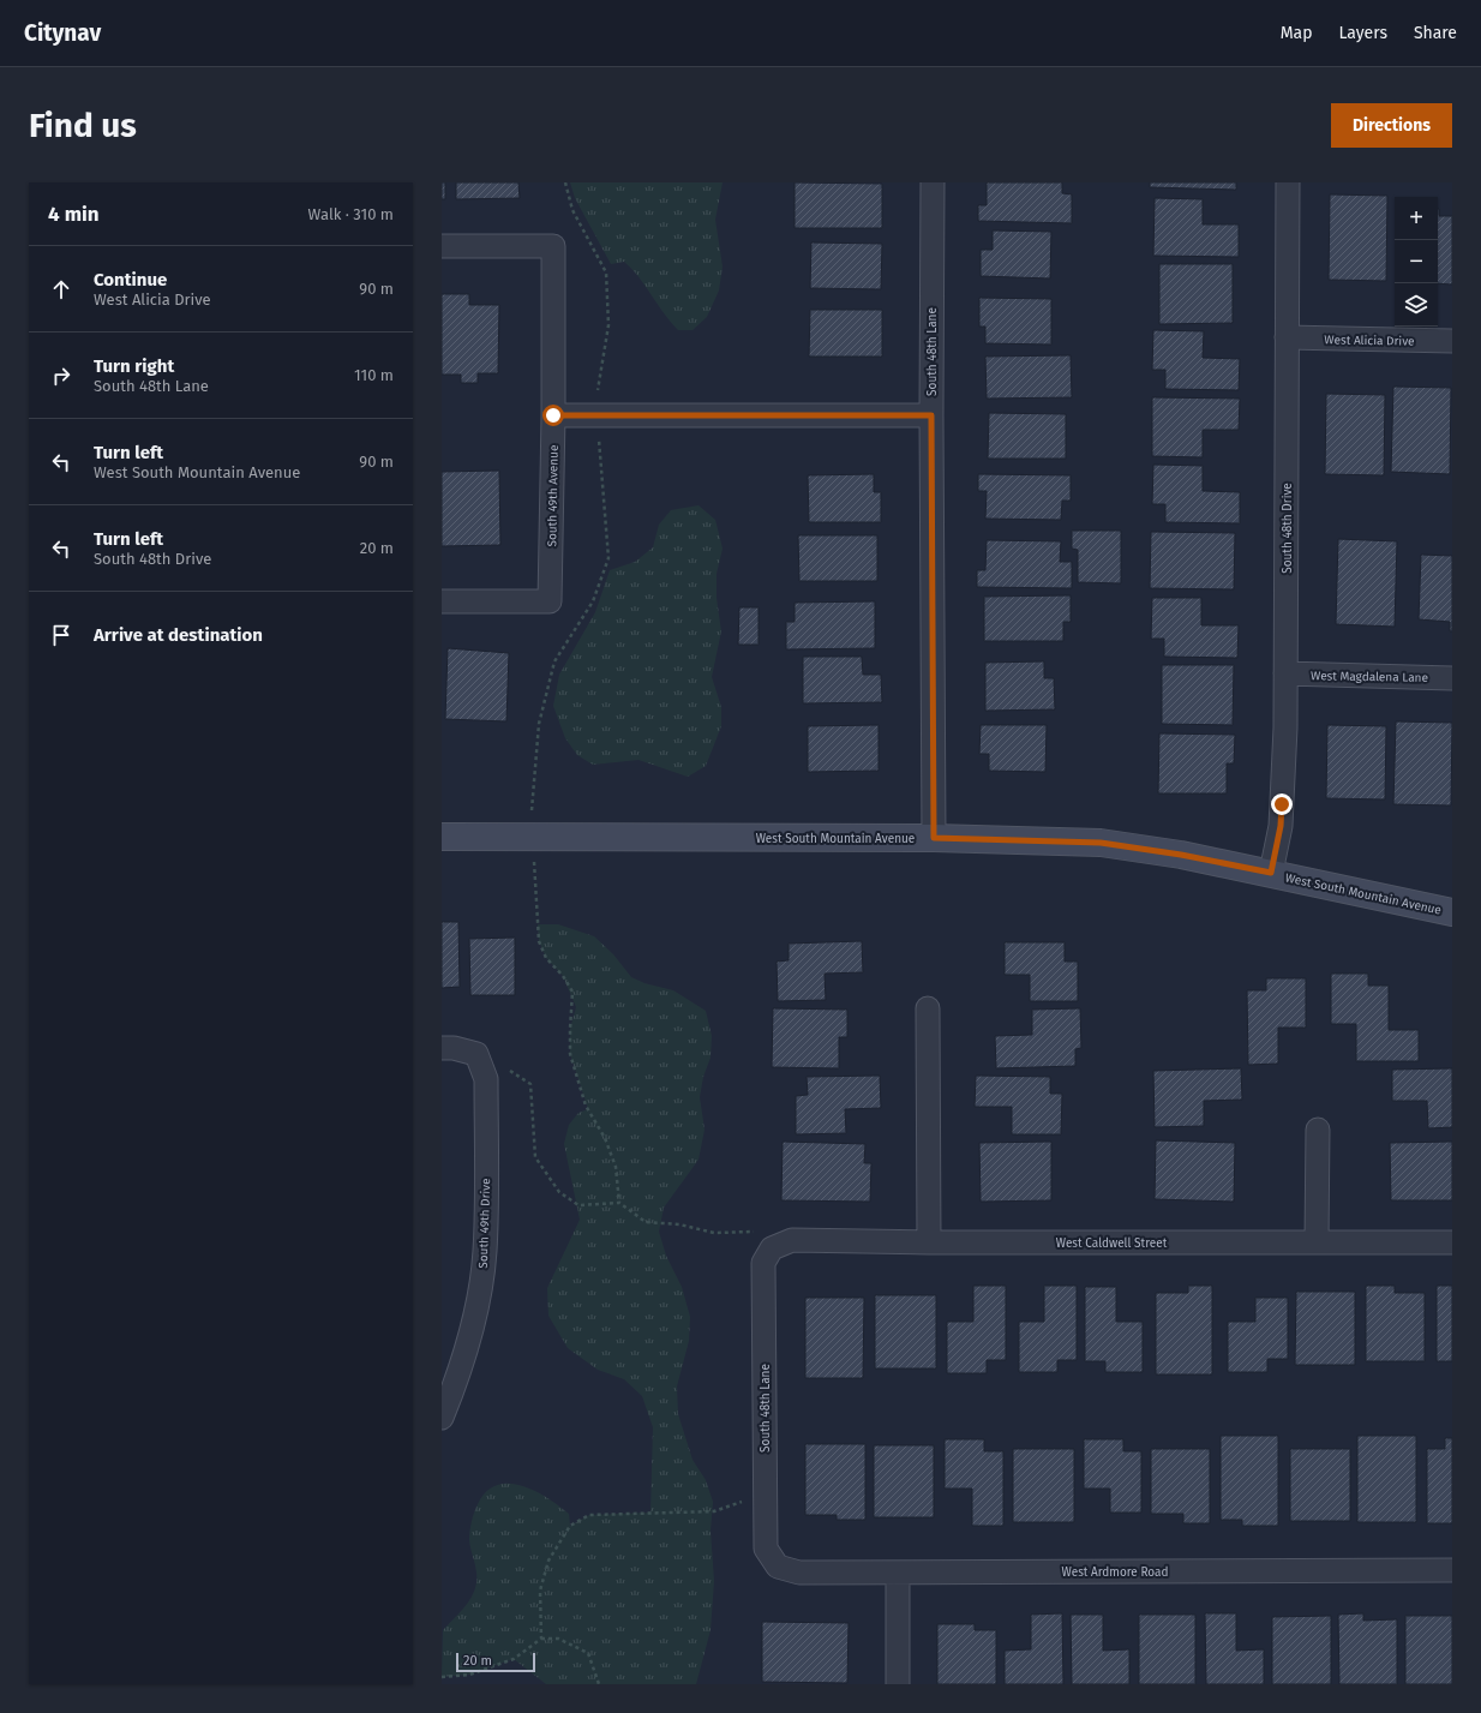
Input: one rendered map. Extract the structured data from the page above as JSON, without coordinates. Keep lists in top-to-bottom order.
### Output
{
  "streets": {
    "street": [
      "West Alicia Drive",
      "South 48th Lane",
      "South 49th Avenue",
      "South 48th Drive",
      "West Magdalena Lane",
      "West South Mountain Avenue",
      "South 49th Drive",
      "West Caldwell Street",
      "West Ardmore Road"
    ]
  },
  "crossings": [
    ["West Alicia Drive", "South 48th Drive"],
    ["South 48th Lane", "West South Mountain Avenue"],
    ["South 48th Lane", "West Caldwell Street"],
    ["South 48th Lane", "West Ardmore Road"],
    ["South 48th Drive", "West Magdalena Lane"],
    ["South 48th Drive", "West South Mountain Avenue"]
  ],
  "scale_bar": "20 m",
  "page": {
    "header": "Citynav",
    "nav": ["Map", "Layers", "Share"],
    "buttons": "Directions",
    "title": "Find us",
    "heading": ["4 min", "Walk · 310 m"],
    "map_buttons": ["+", "−"],
    "list": [
      ["Continue", "West Alicia Drive", "90 m"],
      ["Turn right", "South 48th Lane", "110 m"],
      ["Turn left", "West South Mountain Avenue", "90 m"],
      ["Turn left", "South 48th Drive", "20 m"],
      "Arrive at destination"
    ],
    "scale": "20 m"
  }
}
